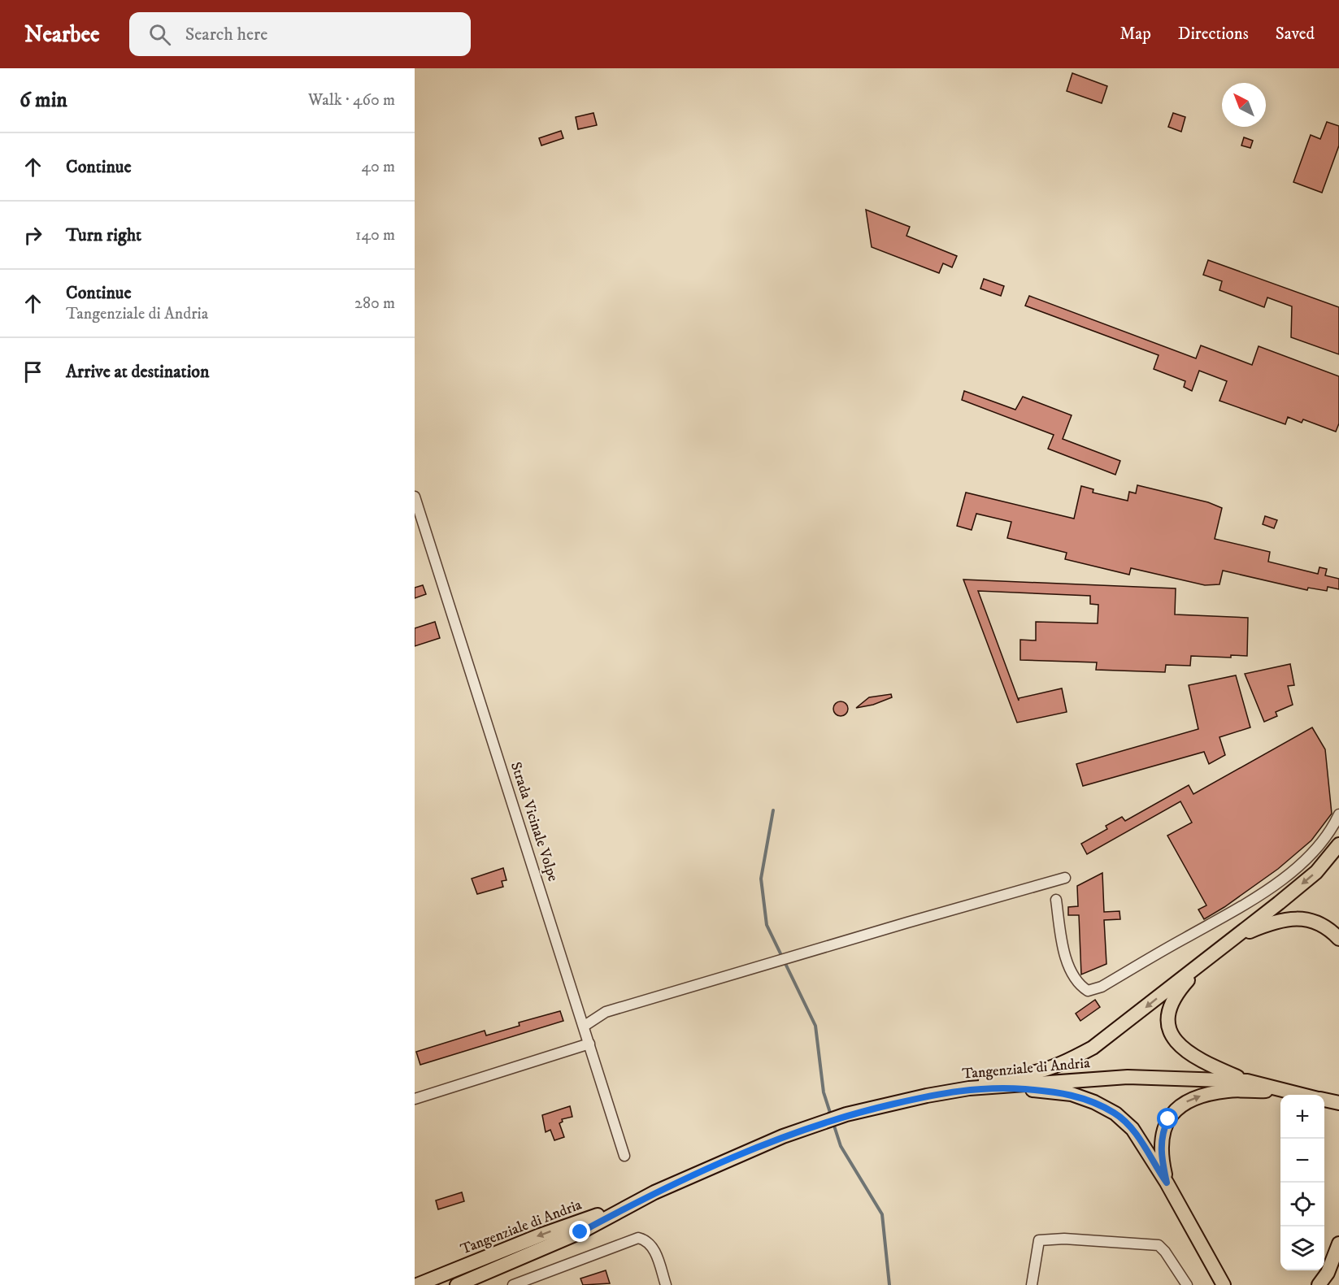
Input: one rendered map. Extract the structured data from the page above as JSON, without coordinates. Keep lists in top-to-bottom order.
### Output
{
  "streets": {
    "main road": ["Tangenziale di Andria"],
    "street": ["Strada Vicinale Volpe"]
  },
  "north": "top left",
  "page": {
    "header": "Nearbee",
    "search": "Search here",
    "nav": ["Map", "Directions", "Saved"],
    "heading": ["6 min", "Walk · 460 m"],
    "list": [
      ["Continue", "40 m"],
      ["Turn right", "140 m"],
      ["Continue", "Tangenziale di Andria", "280 m"],
      "Arrive at destination"
    ],
    "map_buttons": ["+", "−"]
  }
}
